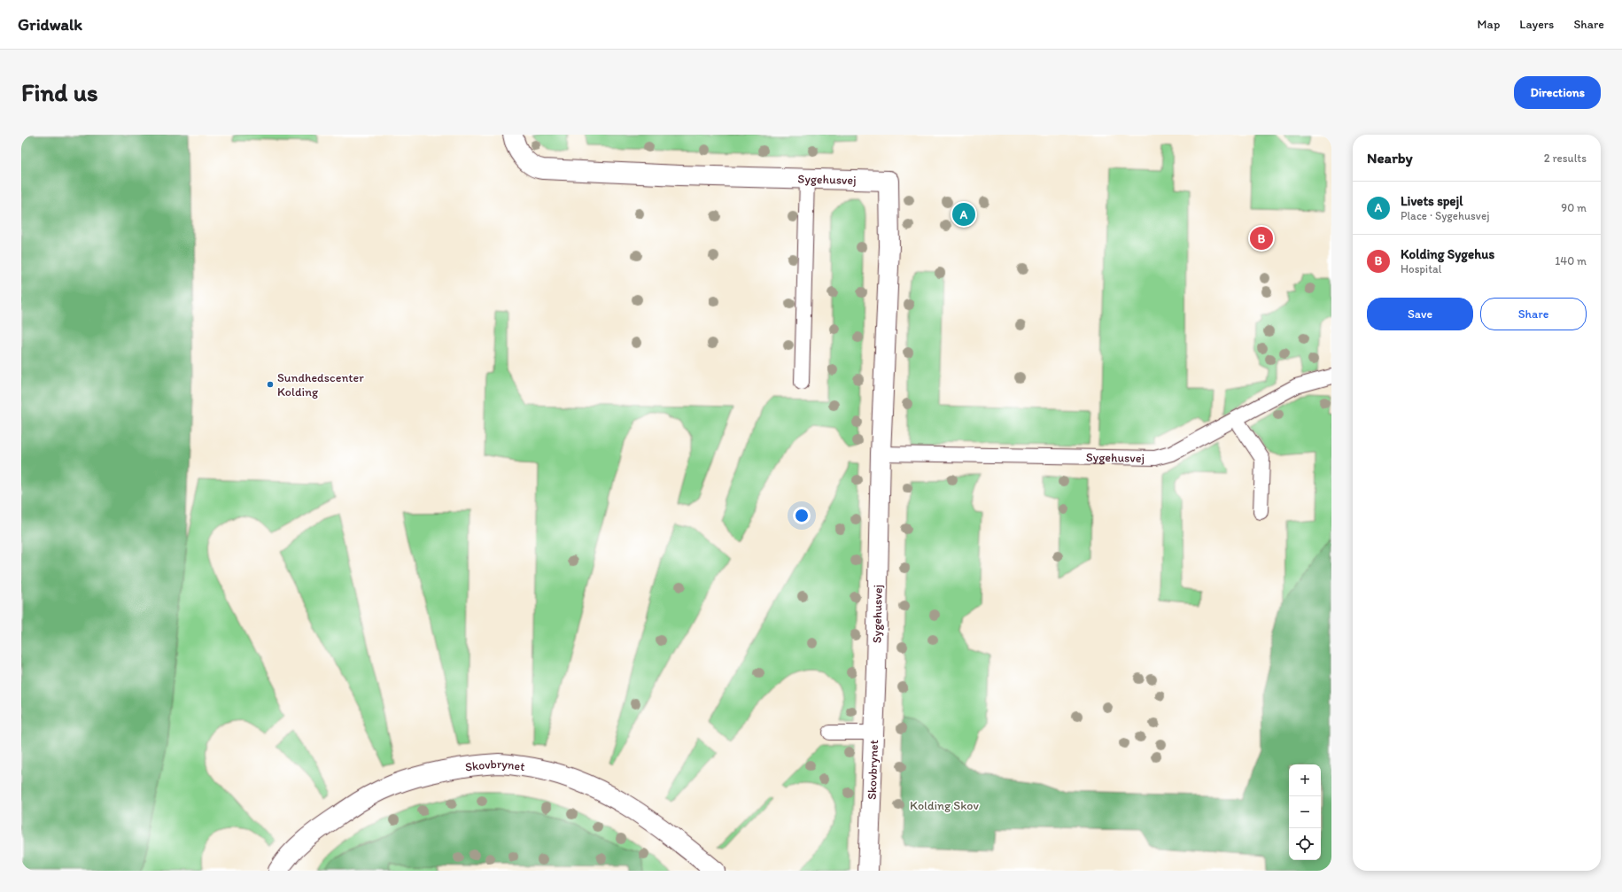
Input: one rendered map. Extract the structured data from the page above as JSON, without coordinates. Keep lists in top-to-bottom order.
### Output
{
  "streets": {
    "street": ["Sygehusvej", "Skovbrynet"]
  },
  "crossings": [
    ["Sygehusvej", "Skovbrynet"]
  ],
  "parks": ["Kolding Skov"],
  "places": ["Sundhedscenter Kolding"],
  "page": {
    "header": "Gridwalk",
    "nav": ["Map", "Layers", "Share"],
    "buttons": [
      "Directions",
      ["Save", "Share"]
    ],
    "title": "Find us",
    "heading": ["Nearby", "2 results"],
    "list": [
      {
        "mark": "A",
        "name": "Livets spejl",
        "note": "Place · Sygehusvej",
        "value": "90 m"
      },
      {
        "mark": "B",
        "name": "Kolding Sygehus",
        "note": "Hospital",
        "value": "140 m"
      }
    ],
    "pins": ["A", "B"],
    "map_buttons": ["+", "−"]
  }
}
